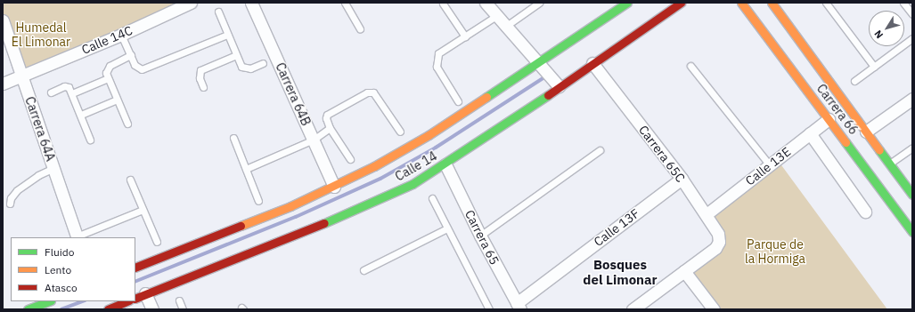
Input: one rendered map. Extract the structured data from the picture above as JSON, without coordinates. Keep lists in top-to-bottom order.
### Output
{
  "streets": {
    "street": [
      "Calle 14C",
      "Carrera 64B",
      "Carrera 66",
      "Carrera 64A",
      "Carrera 65C",
      "Calle 14",
      "Calle 13E",
      "Calle 13F",
      "Carrera 65"
    ]
  },
  "crossings": [
    ["Calle 14C", "Carrera 64A"],
    ["Carrera 64B", "Calle 14"],
    ["Carrera 66", "Calle 13E"],
    ["Carrera 65C", "Calle 14"],
    ["Carrera 65C", "Calle 13E"],
    ["Carrera 65C", "Calle 13F"],
    ["Calle 14", "Carrera 65"],
    ["Calle 13F", "Carrera 65"]
  ],
  "districts": ["Bosques del Limonar"],
  "parks": ["Humedal El Limonar", "Parque de la Hormiga"],
  "legend": ["Fluido", "Lento", "Atasco"],
  "north": "bottom left"
}
